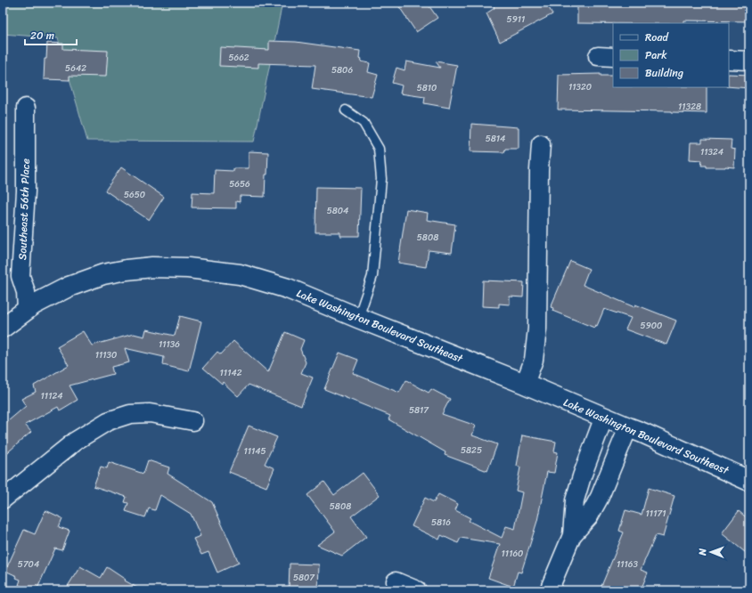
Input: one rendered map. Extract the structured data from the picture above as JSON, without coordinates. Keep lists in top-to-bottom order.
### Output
{
  "streets": {
    "main road": ["Lake Washington Boulevard Southeast"],
    "street": ["Southeast 56th Place"]
  },
  "crossings": [
    ["Southeast 56th Place", "Lake Washington Boulevard Southeast"]
  ],
  "house_numbers": [
    "5911",
    "5662",
    "5642",
    "5806",
    "11320",
    "5810",
    "11328",
    "5814",
    "11324",
    "5656",
    "5650",
    "5804",
    "5808",
    "5900",
    "11136",
    "11130",
    "11142",
    "11124",
    "5817",
    "5825",
    "11145",
    "5808",
    "11171",
    "5816",
    "11160",
    "5704",
    "11163",
    "5807"
  ],
  "legend": ["Road", "Park", "Building"],
  "scale_bar": "20 m",
  "north": "left"
}
